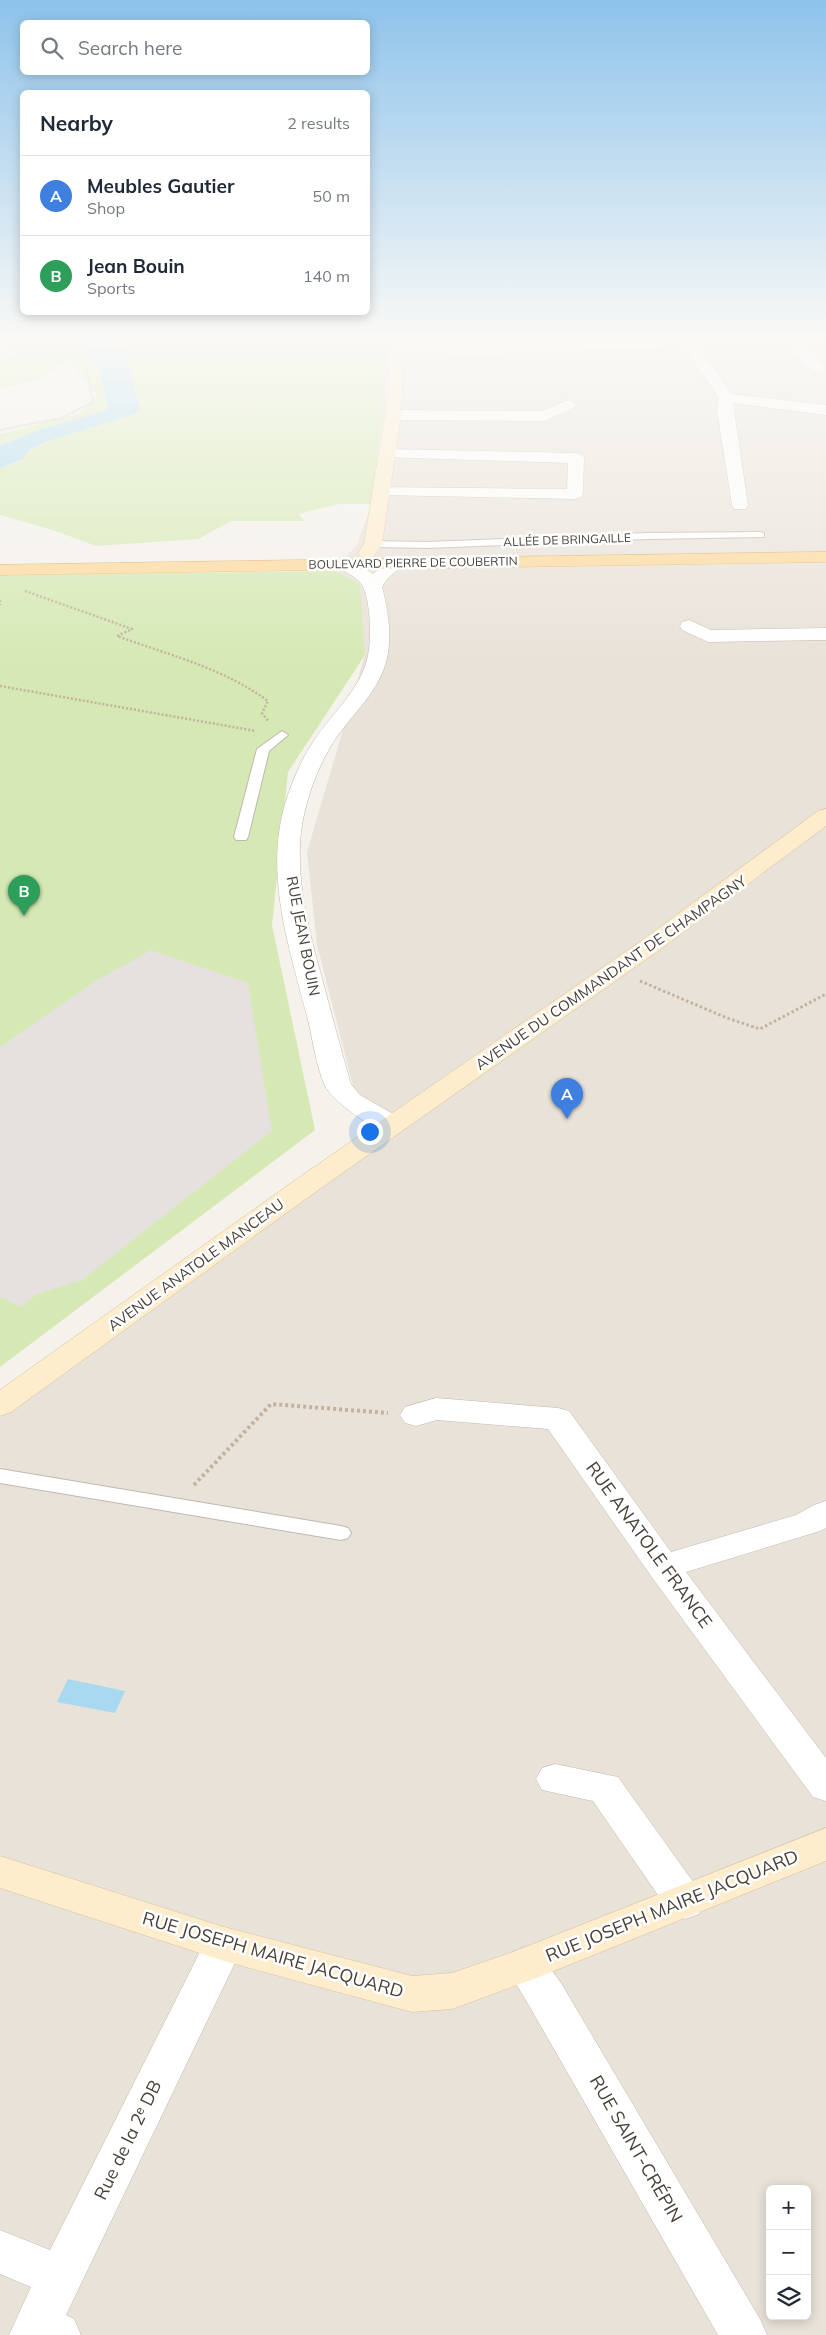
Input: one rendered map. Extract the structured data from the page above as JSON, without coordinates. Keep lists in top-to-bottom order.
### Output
{
  "streets": {
    "main road": ["BOULEVARD PIERRE DE COUBERTIN"],
    "street": [
      "RUE JEAN BOUIN",
      "AVENUE DU COMMANDANT DE CHAMPAGNY",
      "AVENUE ANATOLE MANCEAU",
      "RUE ANATOLE FRANCE",
      "RUE JOSEPH MAIRE JACQUARD",
      "Rue de la 2ᵉ DB",
      "RUE SAINT-CRÉPIN"
    ],
    "lane": ["ALLÉE DE BRINGAILLE"]
  },
  "crossings": [
    ["ALLÉE DE BRINGAILLE", "BOULEVARD PIERRE DE COUBERTIN"],
    ["RUE JEAN BOUIN", "AVENUE DU COMMANDANT DE CHAMPAGNY"],
    ["RUE JEAN BOUIN", "AVENUE ANATOLE MANCEAU"],
    ["AVENUE DU COMMANDANT DE CHAMPAGNY", "AVENUE ANATOLE MANCEAU"],
    ["RUE JOSEPH MAIRE JACQUARD", "Rue de la 2ᵉ DB"],
    ["RUE JOSEPH MAIRE JACQUARD", "RUE SAINT-CRÉPIN"]
  ],
  "page": {
    "search": "Search here",
    "heading": ["Nearby", "2 results"],
    "list": [
      {
        "mark": "A",
        "name": "Meubles Gautier",
        "note": "Shop",
        "value": "50 m"
      },
      {
        "mark": "B",
        "name": "Jean Bouin",
        "note": "Sports",
        "value": "140 m"
      }
    ],
    "pins": ["B", "A"],
    "map_buttons": ["+", "−"]
  }
}
